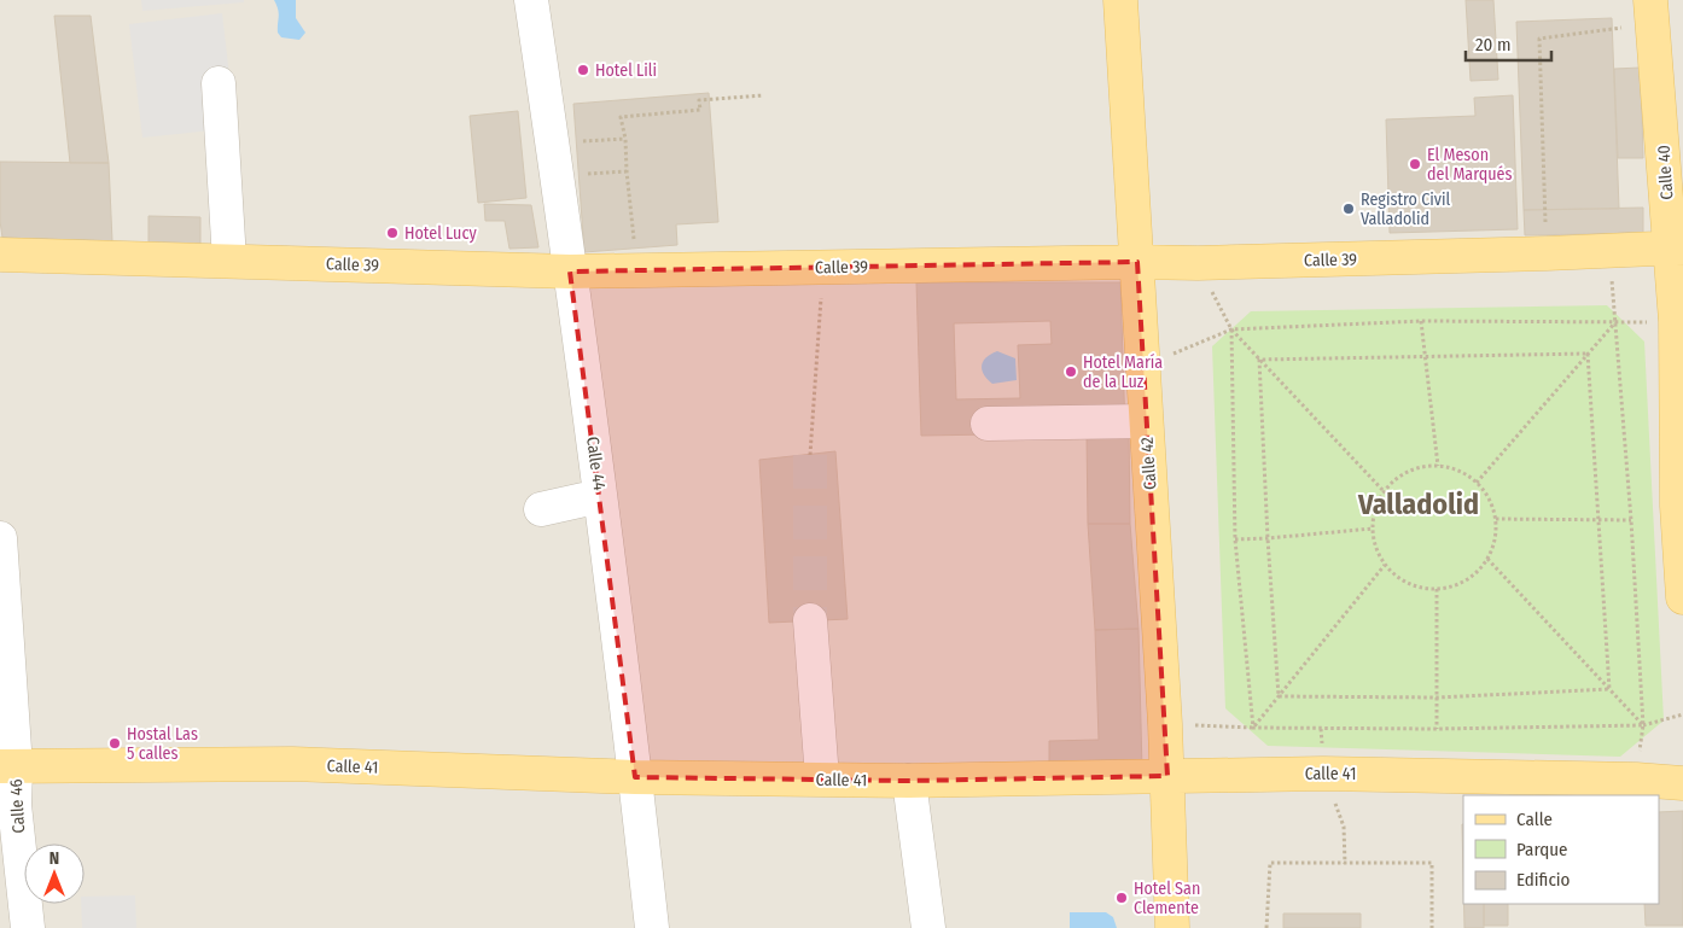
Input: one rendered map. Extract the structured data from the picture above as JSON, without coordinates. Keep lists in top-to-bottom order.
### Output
{
  "streets": {
    "main road": [
      "Calle 40",
      "Calle 39",
      "Calle 42",
      "Calle 41"
    ],
    "street": ["Calle 44", "Calle 46"]
  },
  "crossings": [
    ["Calle 40", "Calle 39"],
    ["Calle 39", "Calle 44"],
    ["Calle 39", "Calle 42"],
    ["Calle 44", "Calle 41"],
    ["Calle 42", "Calle 41"],
    ["Calle 41", "Calle 46"]
  ],
  "districts": ["Valladolid"],
  "places": [
    "Hotel Lili",
    "El Meson del Marqués",
    "Registro Civil Valladolid",
    "Hotel Lucy",
    "Hotel María de la Luz",
    "Hostal Las 5 calles",
    "Hotel San Clemente"
  ],
  "legend": ["Calle", "Parque", "Edificio"],
  "scale_bar": "20 m",
  "north": "top"
}
